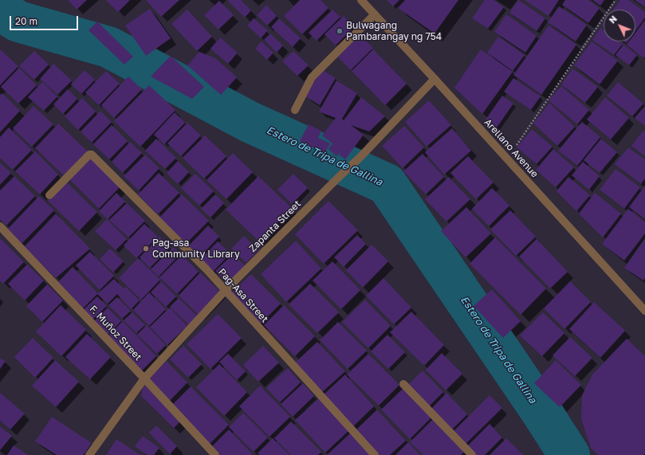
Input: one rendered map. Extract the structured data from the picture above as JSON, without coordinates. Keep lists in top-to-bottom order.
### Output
{
  "streets": {
    "street": [
      "Arellano Avenue",
      "Zapanta Street",
      "Pag-Asa Street",
      "F. Muñoz Street"
    ]
  },
  "crossings": [
    ["Arellano Avenue", "Zapanta Street"],
    ["Zapanta Street", "Pag-Asa Street"],
    ["Zapanta Street", "F. Muñoz Street"]
  ],
  "water": ["Estero de Tripa de Gallina"],
  "places": ["Bulwagang Pambarangay ng 754", "Pag-asa Community Library"],
  "scale_bar": "20 m",
  "north": "top left"
}
